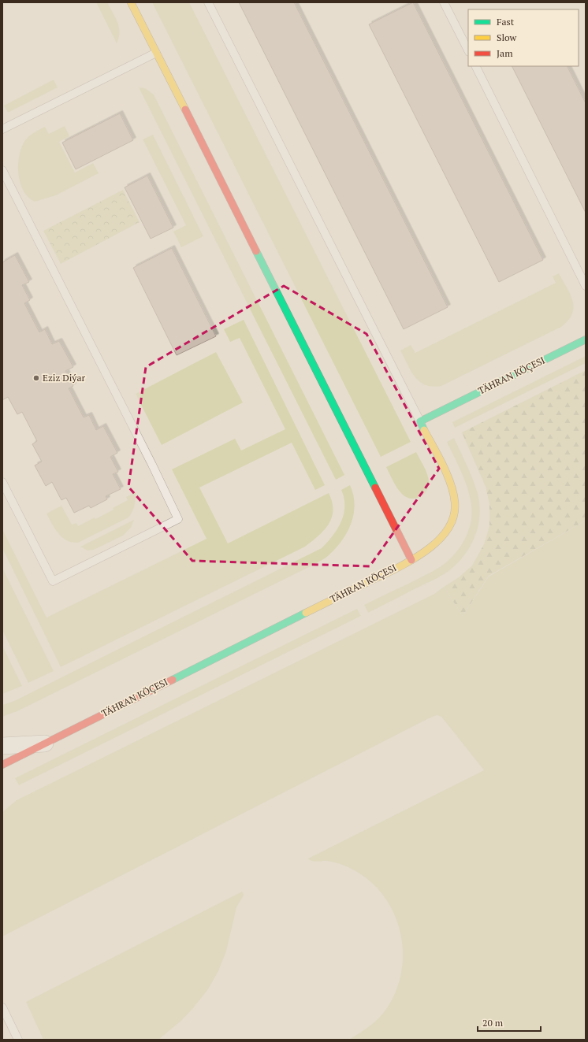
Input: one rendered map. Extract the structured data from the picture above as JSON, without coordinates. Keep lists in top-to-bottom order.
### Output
{
  "streets": {
    "street": ["TÄHRAN KÖÇESI"]
  },
  "places": ["Eziz Diýar"],
  "legend": ["Fast", "Slow", "Jam"],
  "scale_bar": "20 m"
}
